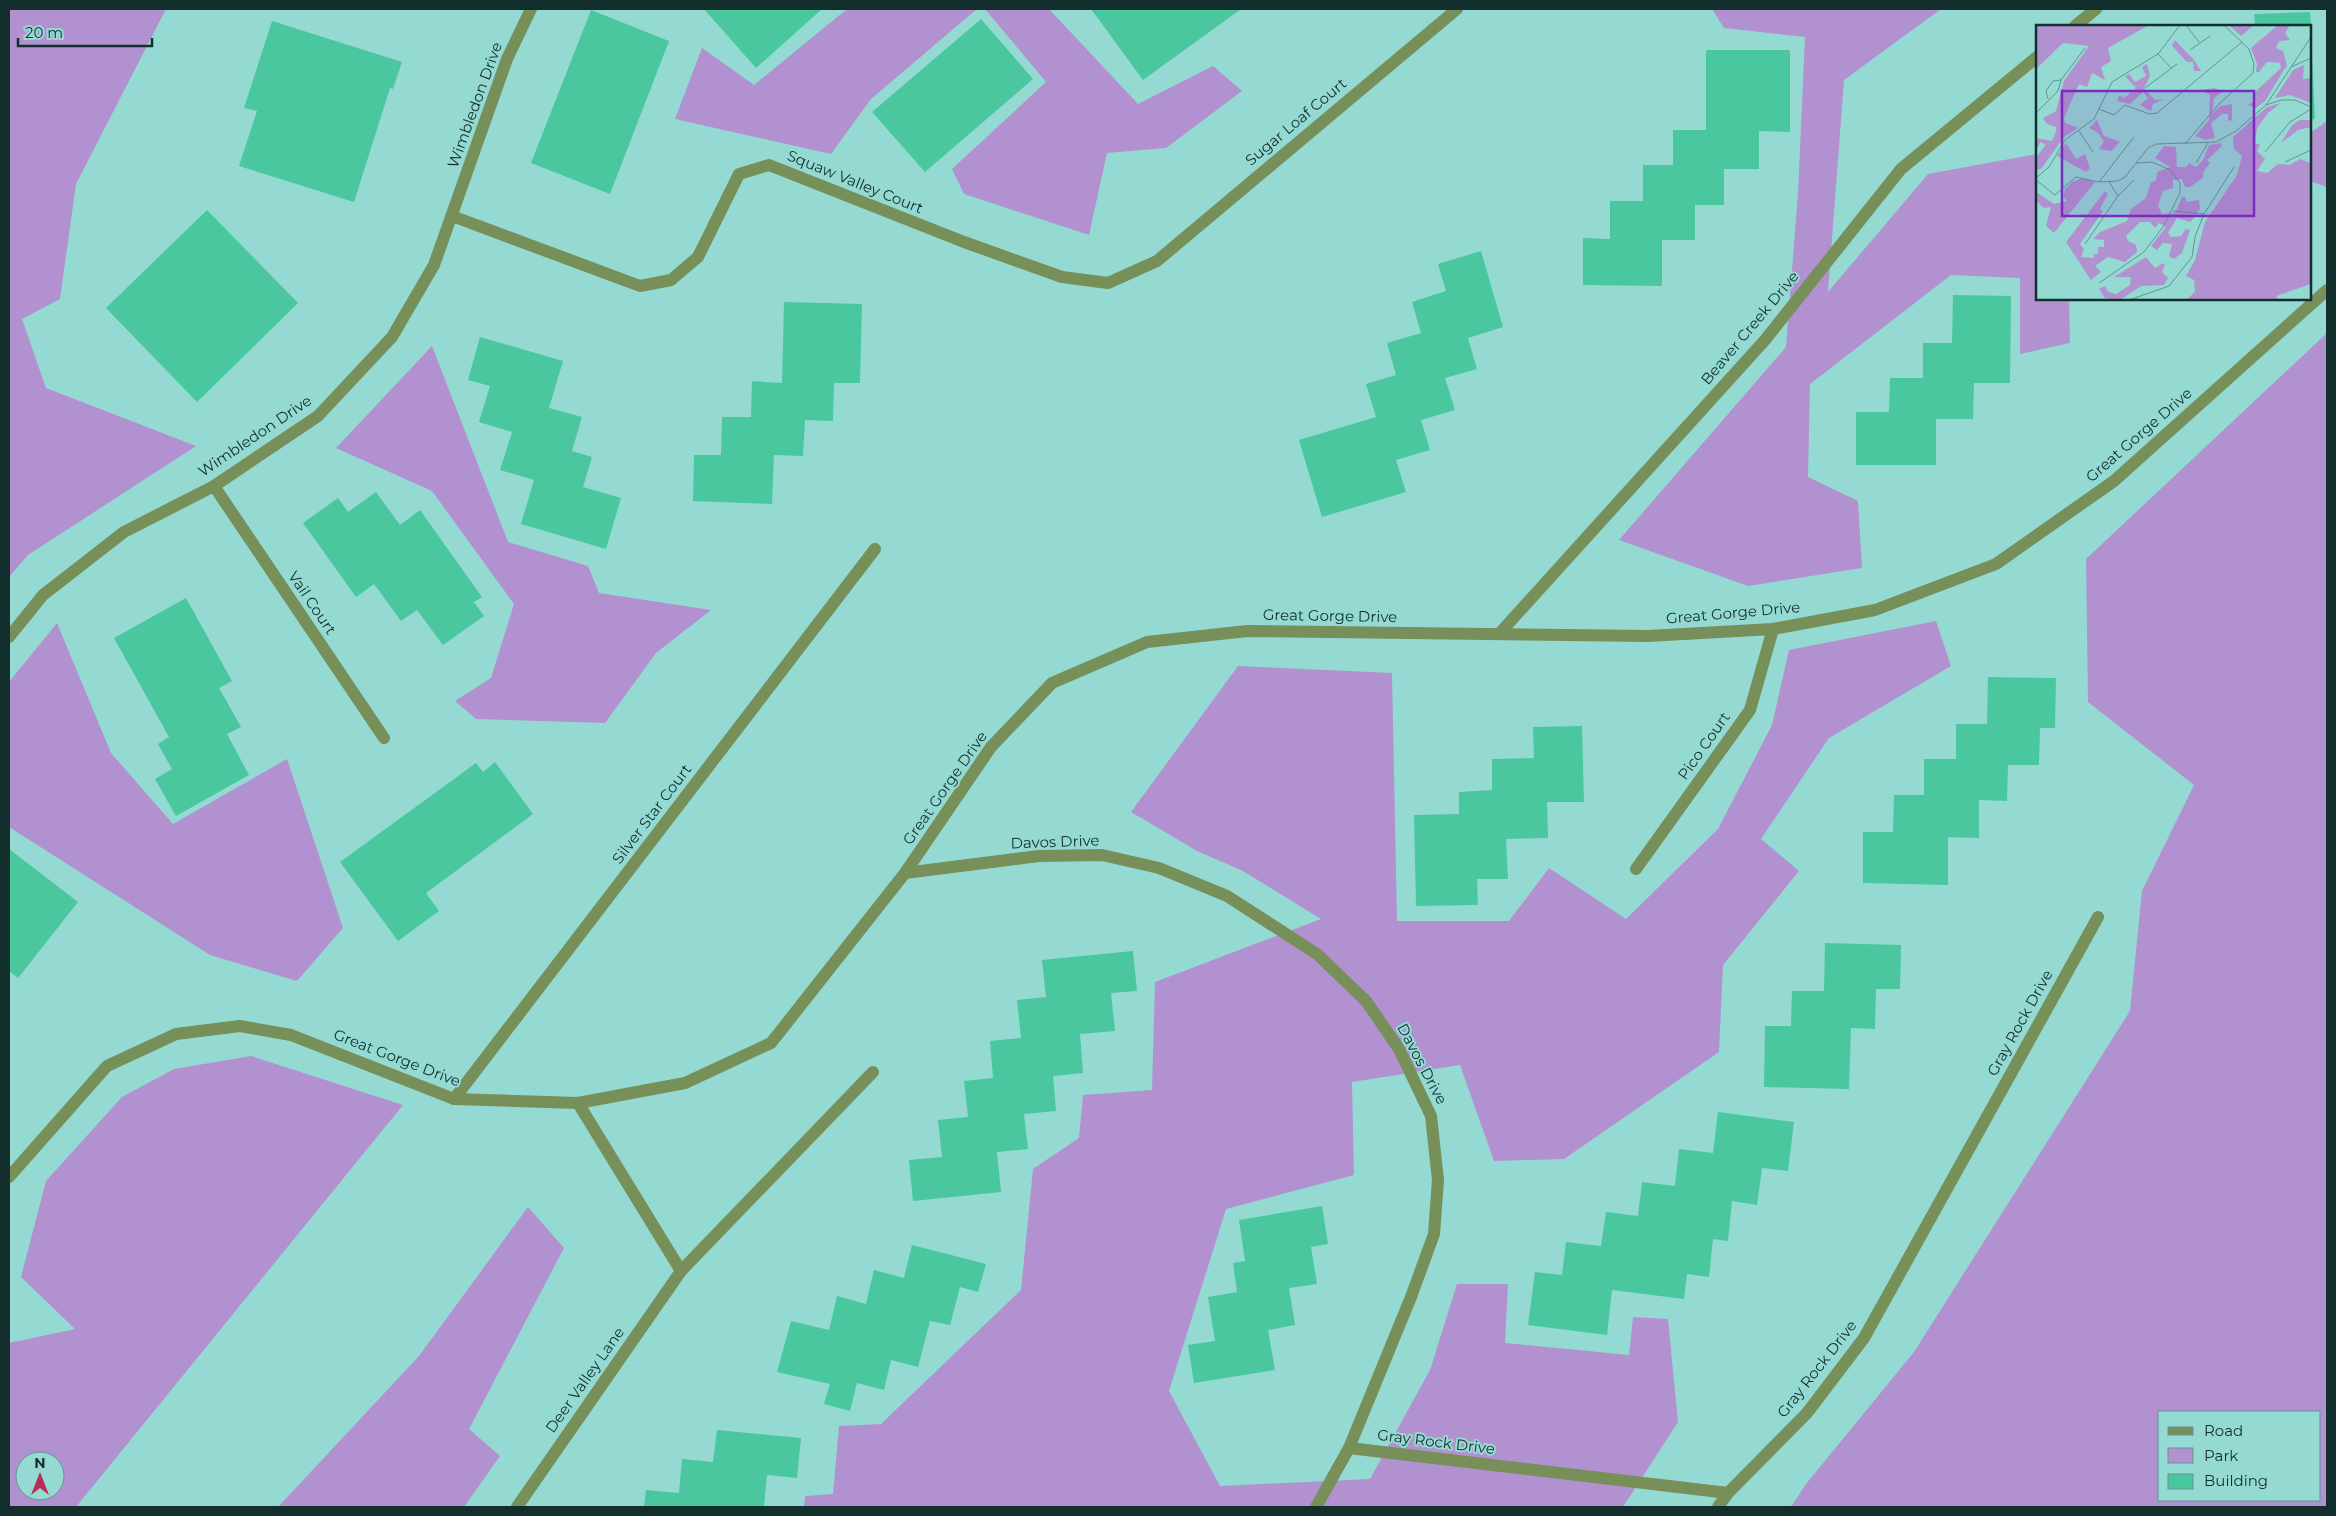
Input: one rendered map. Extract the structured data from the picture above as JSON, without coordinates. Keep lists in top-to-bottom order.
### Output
{
  "streets": {
    "street": [
      "Wimbledon Drive",
      "Sugar Loaf Court",
      "Squaw Valley Court",
      "Beaver Creek Drive",
      "Great Gorge Drive",
      "Vail Court",
      "Pico Court",
      "Silver Star Court",
      "Davos Drive",
      "Gray Rock Drive",
      "Deer Valley Lane"
    ]
  },
  "crossings": [
    ["Wimbledon Drive", "Squaw Valley Court"],
    ["Wimbledon Drive", "Vail Court"],
    ["Sugar Loaf Court", "Squaw Valley Court"],
    ["Beaver Creek Drive", "Great Gorge Drive"],
    ["Great Gorge Drive", "Pico Court"],
    ["Great Gorge Drive", "Silver Star Court"],
    ["Great Gorge Drive", "Davos Drive"],
    ["Davos Drive", "Gray Rock Drive"]
  ],
  "legend": ["Road", "Park", "Building"],
  "scale_bar": "20 m",
  "north": "top"
}
